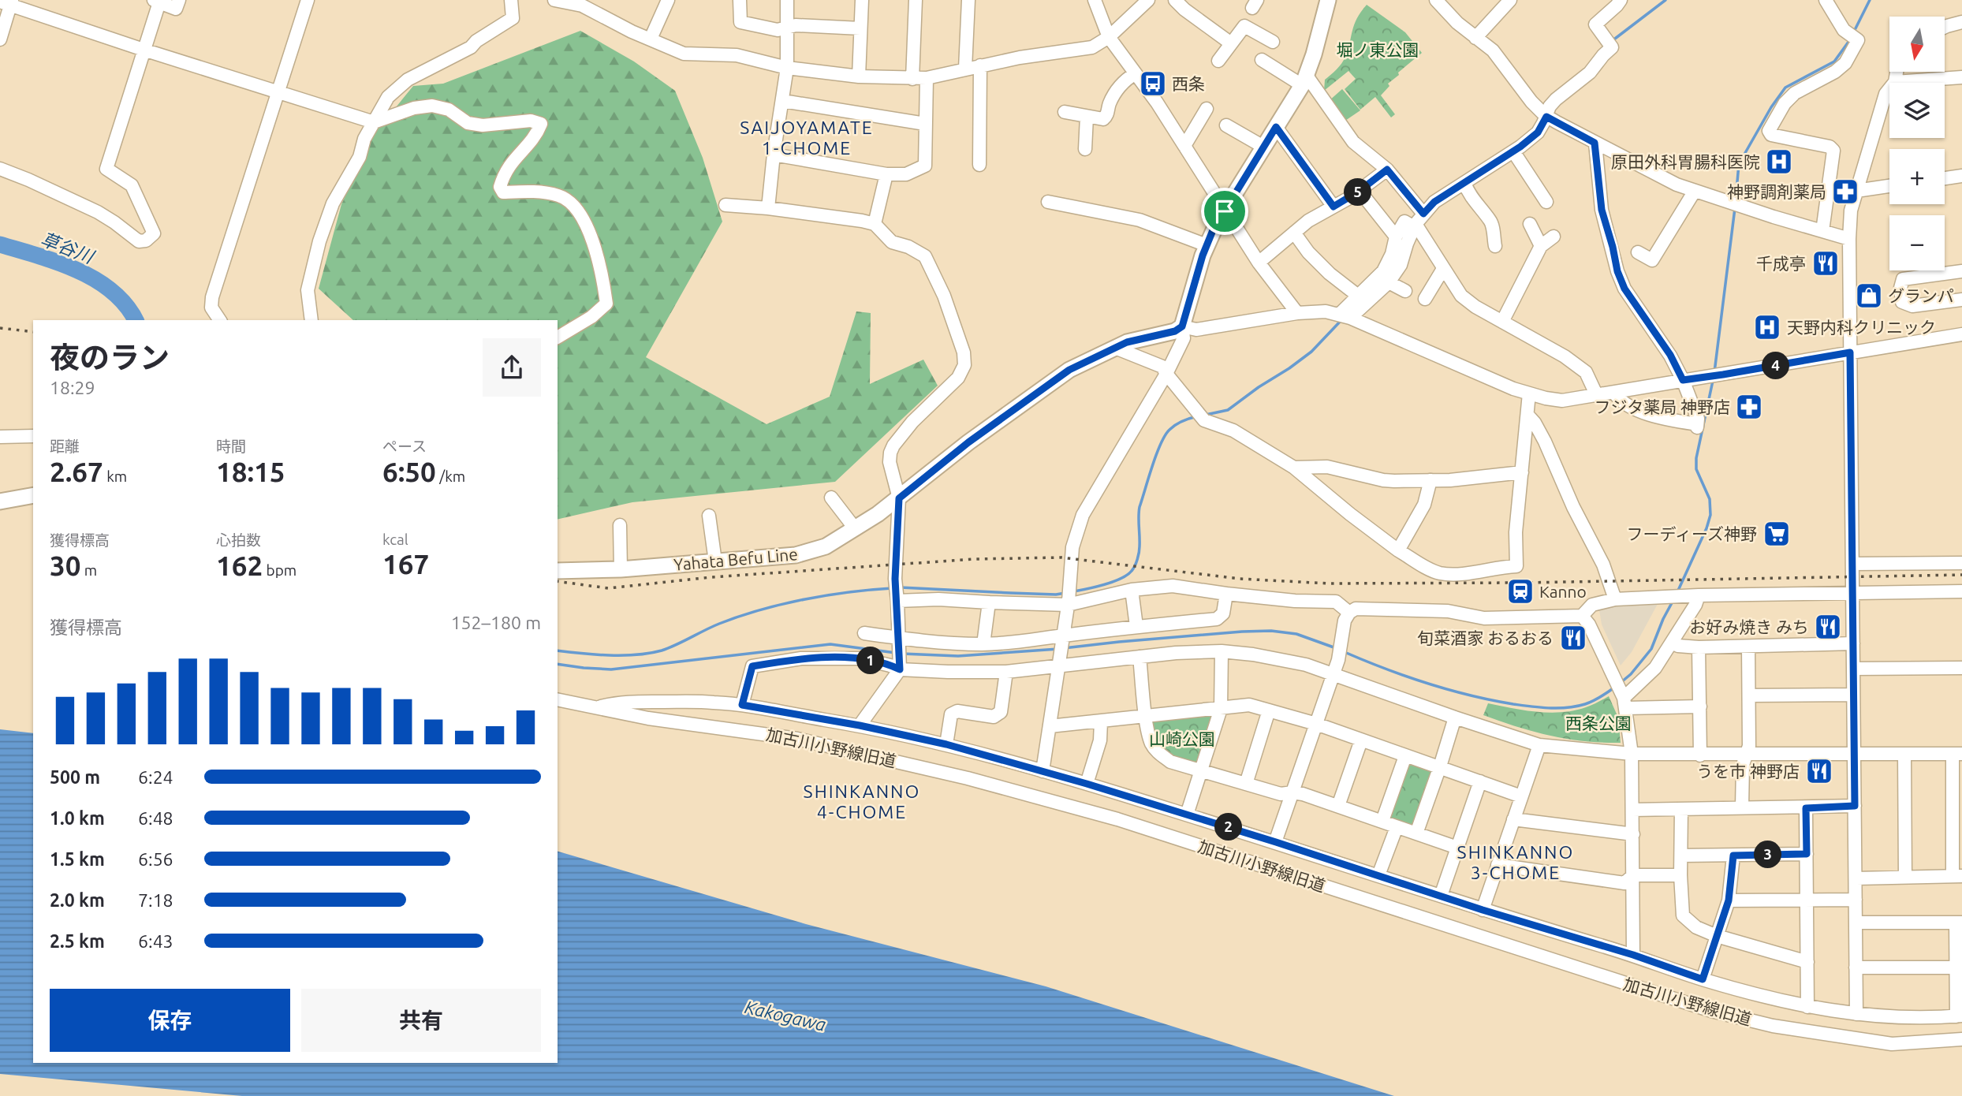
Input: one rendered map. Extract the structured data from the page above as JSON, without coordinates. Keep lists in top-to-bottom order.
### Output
{
  "streets": {
    "main road": ["Yahata Befu Line"],
    "street": ["加古川小野線旧道"]
  },
  "districts": ["SAIJOYAMATE 1-CHOME", "SHINKANNO 4-CHOME", "SHINKANNO 3-CHOME"],
  "water": ["草谷川", "Kakogawa"],
  "parks": ["堀ノ東公園", "西条公園", "山崎公園"],
  "places": {
    "bus stop": ["西条"],
    "hospital": ["原田外科胃腸科医院", "天野内科クリニック"],
    "pharmacy": ["神野調剤薬局", "フジタ薬局 神野店"],
    "restaurant": [
      "千成亭",
      "お好み焼き みち",
      "旬菜酒家 おるおる",
      "うを市 神野店"
    ],
    "shop": ["グランパ"],
    "supermarket": ["フーディーズ神野"],
    "station": ["Kanno"]
  },
  "north": "bottom",
  "page": {
    "map_buttons": ["+", "−"],
    "pins": [
      "5",
      "4",
      "1",
      "2",
      "3"
    ],
    "heading": ["夜のラン", "18:29"],
    "stats": [
      ["距離", "2.67 km"],
      ["時間", "18:15"],
      ["ペース", "6:50 /km"],
      ["獲得標高", "30 m"],
      ["心拍数", "162 bpm"],
      ["kcal", "167"]
    ],
    "chart": ["獲得標高", "152–180 m"],
    "list": [
      {
        "name": "500 m",
        "note": "6:24"
      },
      {
        "name": "1.0 km",
        "note": "6:48"
      },
      {
        "name": "1.5 km",
        "note": "6:56"
      },
      {
        "name": "2.0 km",
        "note": "7:18"
      },
      {
        "name": "2.5 km",
        "note": "6:43"
      }
    ],
    "buttons": ["保存", "共有"]
  }
}
